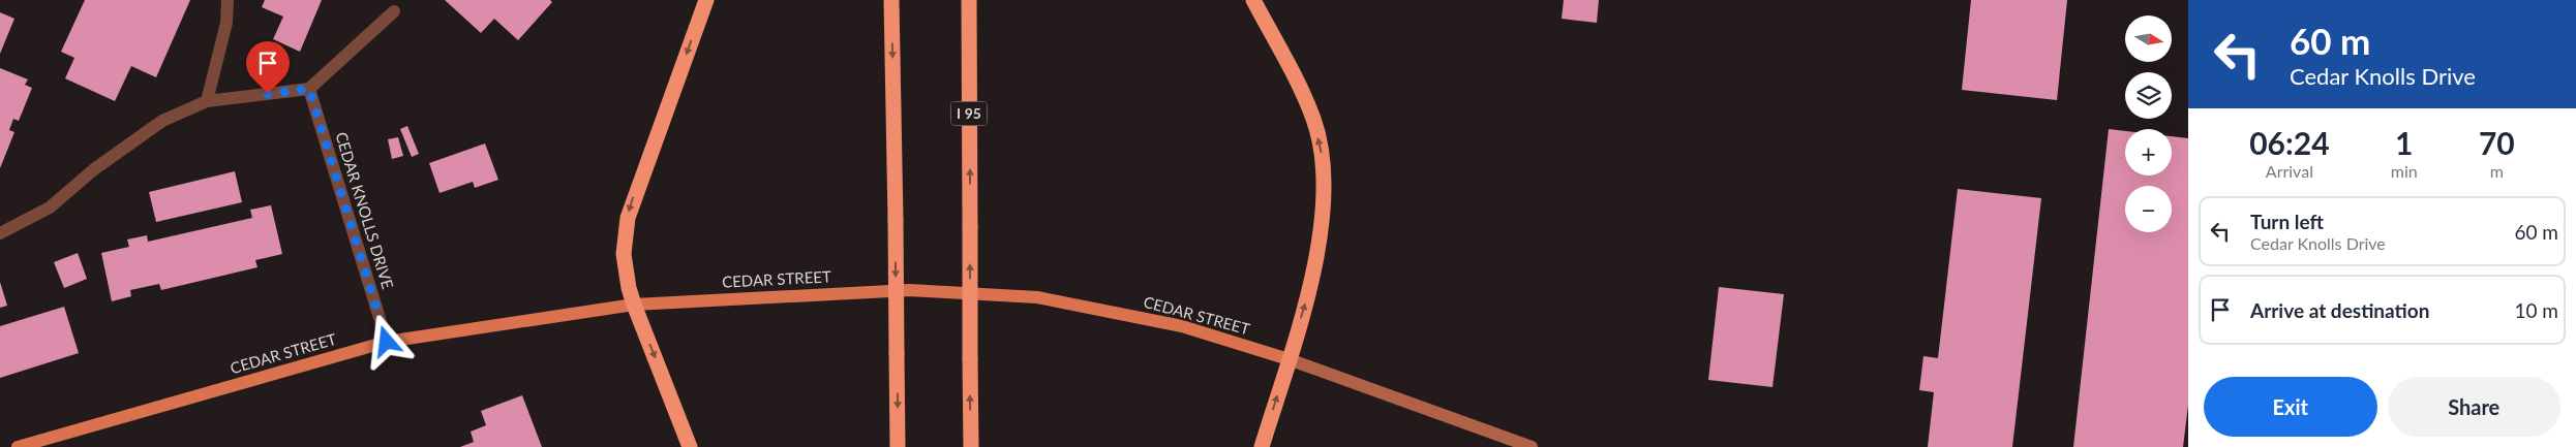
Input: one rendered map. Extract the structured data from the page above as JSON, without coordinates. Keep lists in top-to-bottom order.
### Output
{
  "streets": {
    "highway": ["I 95"],
    "main road": ["CEDAR STREET"],
    "street": ["CEDAR KNOLLS DRIVE"]
  },
  "crossings": [
    ["CEDAR KNOLLS DRIVE", "CEDAR STREET"]
  ],
  "north": "right",
  "page": {
    "turn": ["60 m", "Cedar Knolls Drive"],
    "map_buttons": ["+", "−"],
    "eta": [
      "06:24",
      "Arrival",
      "1",
      "min",
      "70",
      "m"
    ],
    "list": [
      {
        "name": "Turn left",
        "note": "Cedar Knolls Drive",
        "value": "60 m"
      },
      {
        "name": "Arrive at destination",
        "value": "10 m"
      }
    ],
    "buttons": ["Exit", "Share"]
  }
}
